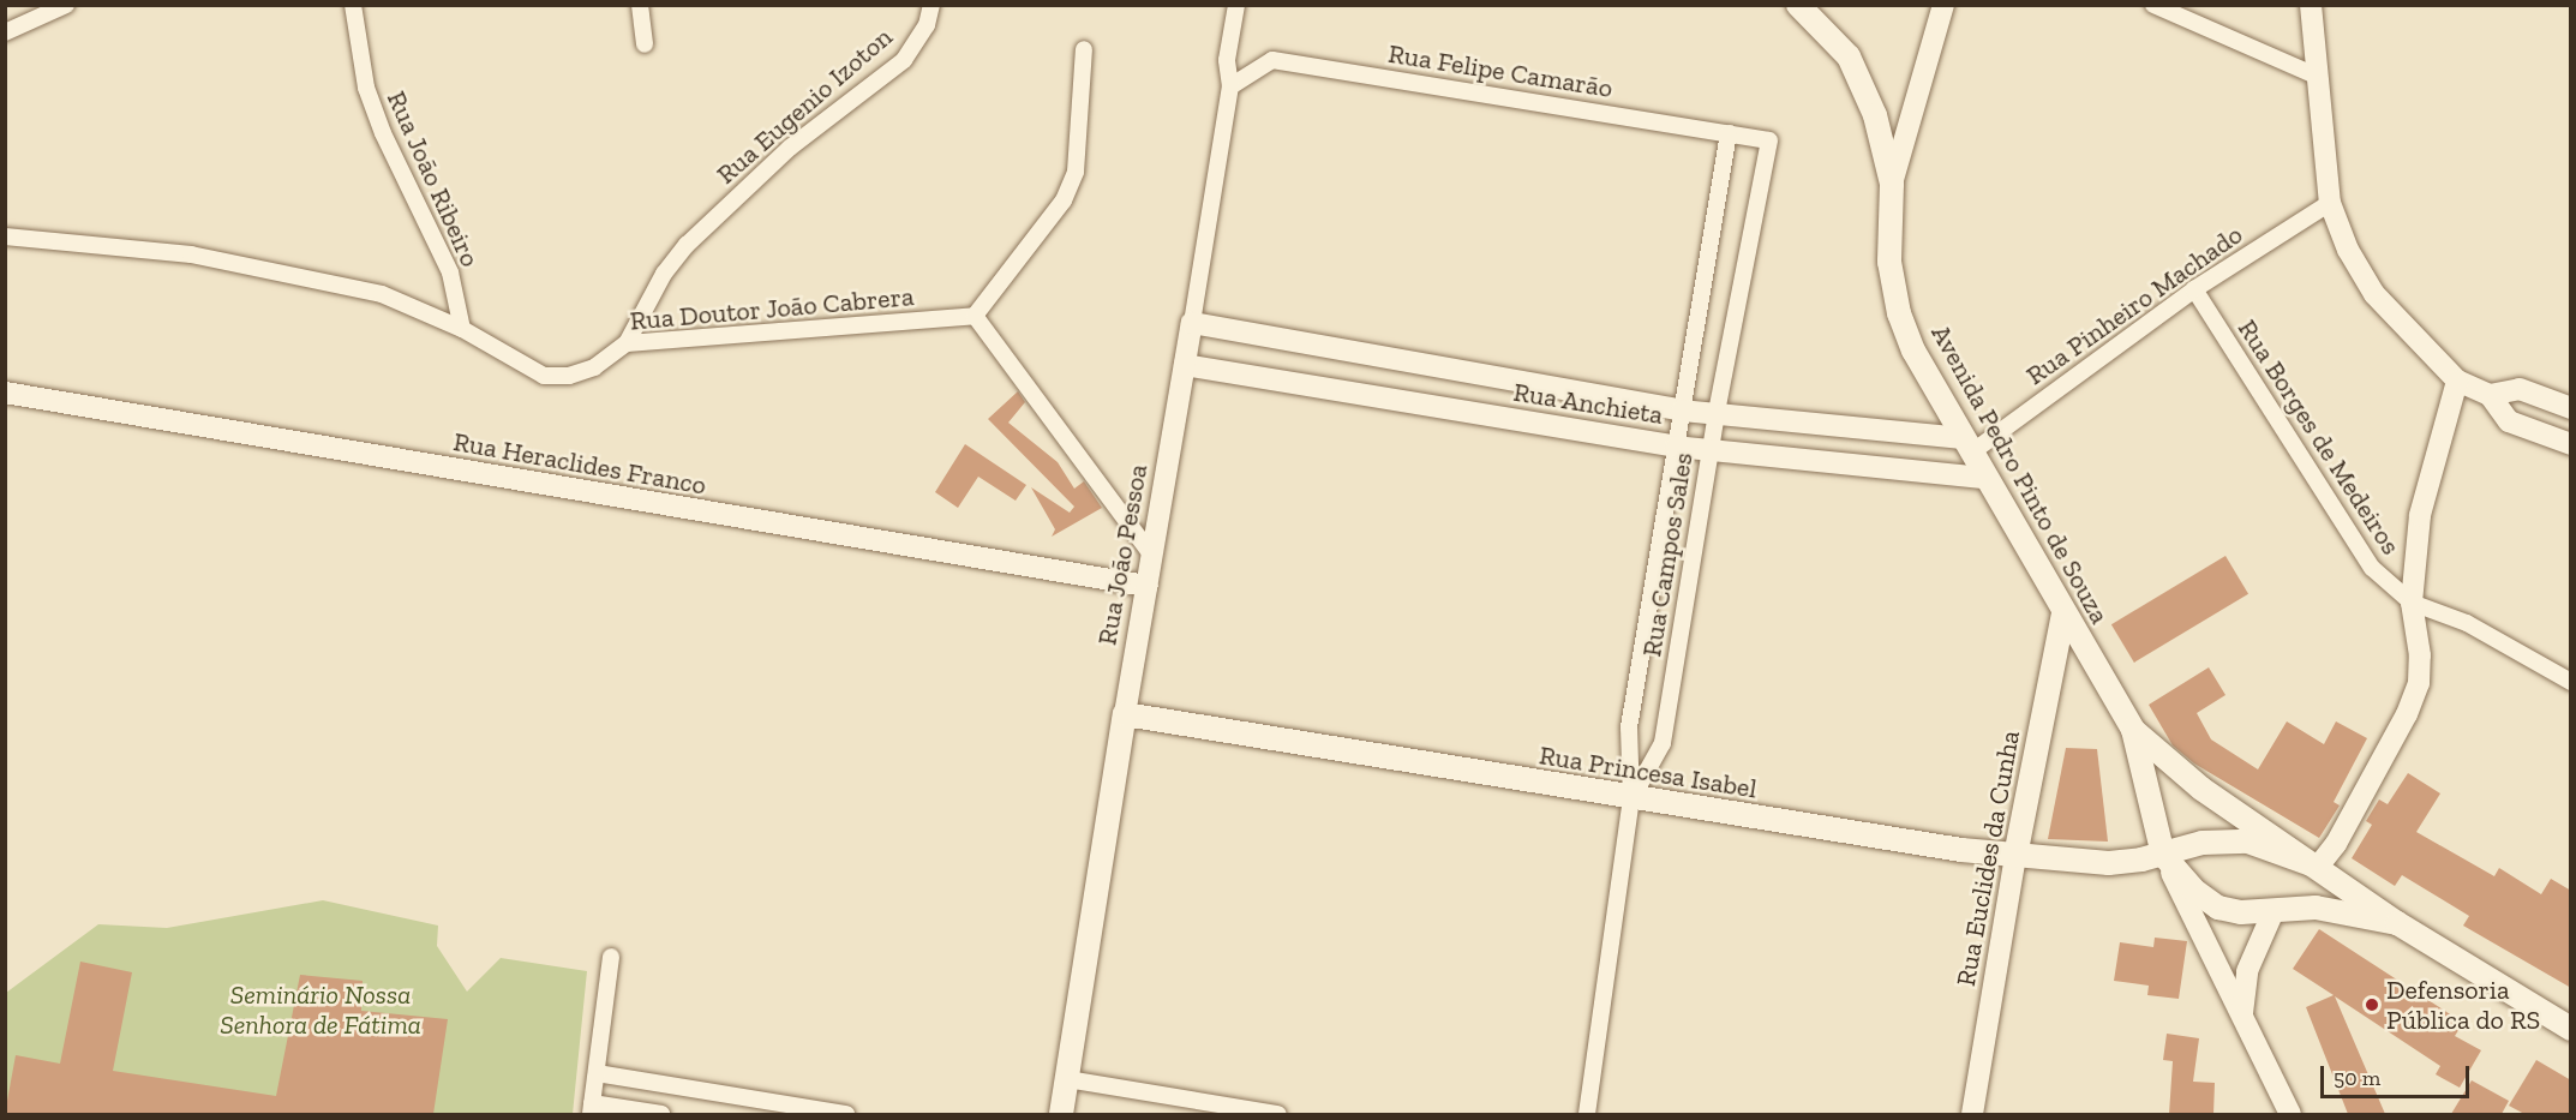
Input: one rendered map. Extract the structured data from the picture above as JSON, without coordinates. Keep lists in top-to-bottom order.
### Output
{
  "streets": {
    "main road": [
      "Avenida Pedro Pinto de Souza",
      "Rua João Pessoa",
      "Rua Princesa Isabel",
      "Rua Euclides da Cunha"
    ],
    "street": [
      "Rua Felipe Camarão",
      "Rua Eugenio Izoton",
      "Rua João Ribeiro",
      "Rua Pinheiro Machado",
      "Rua Doutor João Cabrera",
      "Rua Anchieta",
      "Rua Borges de Medeiros",
      "Rua Heraclides Franco",
      "Rua Campos Sales"
    ]
  },
  "crossings": [
    ["Rua Felipe Camarão", "Rua João Pessoa"],
    ["Rua Felipe Camarão", "Rua Campos Sales"],
    ["Rua Eugenio Izoton", "Rua Doutor João Cabrera"],
    ["Rua João Ribeiro", "Rua Doutor João Cabrera"],
    ["Rua Pinheiro Machado", "Rua Anchieta"],
    ["Rua Pinheiro Machado", "Rua Borges de Medeiros"],
    ["Rua Pinheiro Machado", "Avenida Pedro Pinto de Souza"],
    ["Rua Anchieta", "Avenida Pedro Pinto de Souza"],
    ["Rua Anchieta", "Rua João Pessoa"],
    ["Rua Anchieta", "Rua Campos Sales"],
    ["Rua Heraclides Franco", "Rua João Pessoa"],
    ["Avenida Pedro Pinto de Souza", "Rua Princesa Isabel"],
    ["Avenida Pedro Pinto de Souza", "Rua Euclides da Cunha"],
    ["Rua João Pessoa", "Rua Princesa Isabel"],
    ["Rua Campos Sales", "Rua Princesa Isabel"],
    ["Rua Princesa Isabel", "Rua Euclides da Cunha"]
  ],
  "parks": ["Seminário Nossa Senhora de Fátima"],
  "places": ["Defensoria Pública do RS"],
  "scale_bar": "50 m"
}
